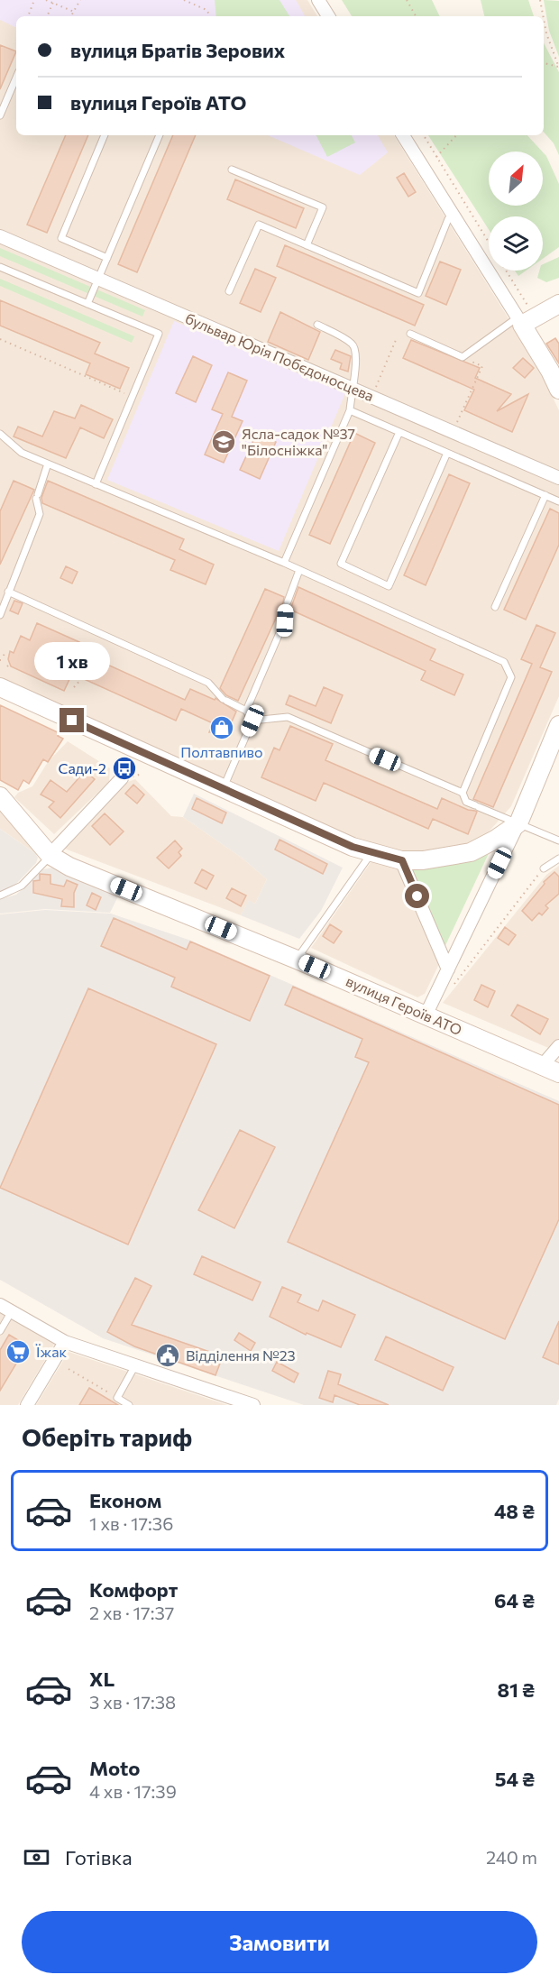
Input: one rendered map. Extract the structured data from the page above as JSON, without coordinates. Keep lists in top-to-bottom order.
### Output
{
  "streets": {
    "street": ["бульвар Юрія Побєдоносцева", "вулиця Героїв АТО"]
  },
  "places": {
    "school or university": ["Ясла-садок №37 \"Білосніжка\""],
    "shop": ["Полтавпиво"],
    "bus stop": ["Сади-2"],
    "supermarket": ["Їжак"],
    "public building": ["Відділення №23"]
  },
  "north": "top right",
  "page": {
    "banner": ["вулиця Братів Зерових", "вулиця Героїв АТО"],
    "bubble": "1 хв",
    "heading": "Оберіть тариф",
    "list": [
      {
        "name": "Економ",
        "note": "1 хв · 17:36",
        "value": "48 ₴"
      },
      {
        "name": "Комфорт",
        "note": "2 хв · 17:37",
        "value": "64 ₴"
      },
      {
        "name": "XL",
        "note": "3 хв · 17:38",
        "value": "81 ₴"
      },
      {
        "name": "Moto",
        "note": "4 хв · 17:39",
        "value": "54 ₴"
      }
    ],
    "pay": ["Готівка", "240 m"],
    "buttons": "Замовити"
  }
}
